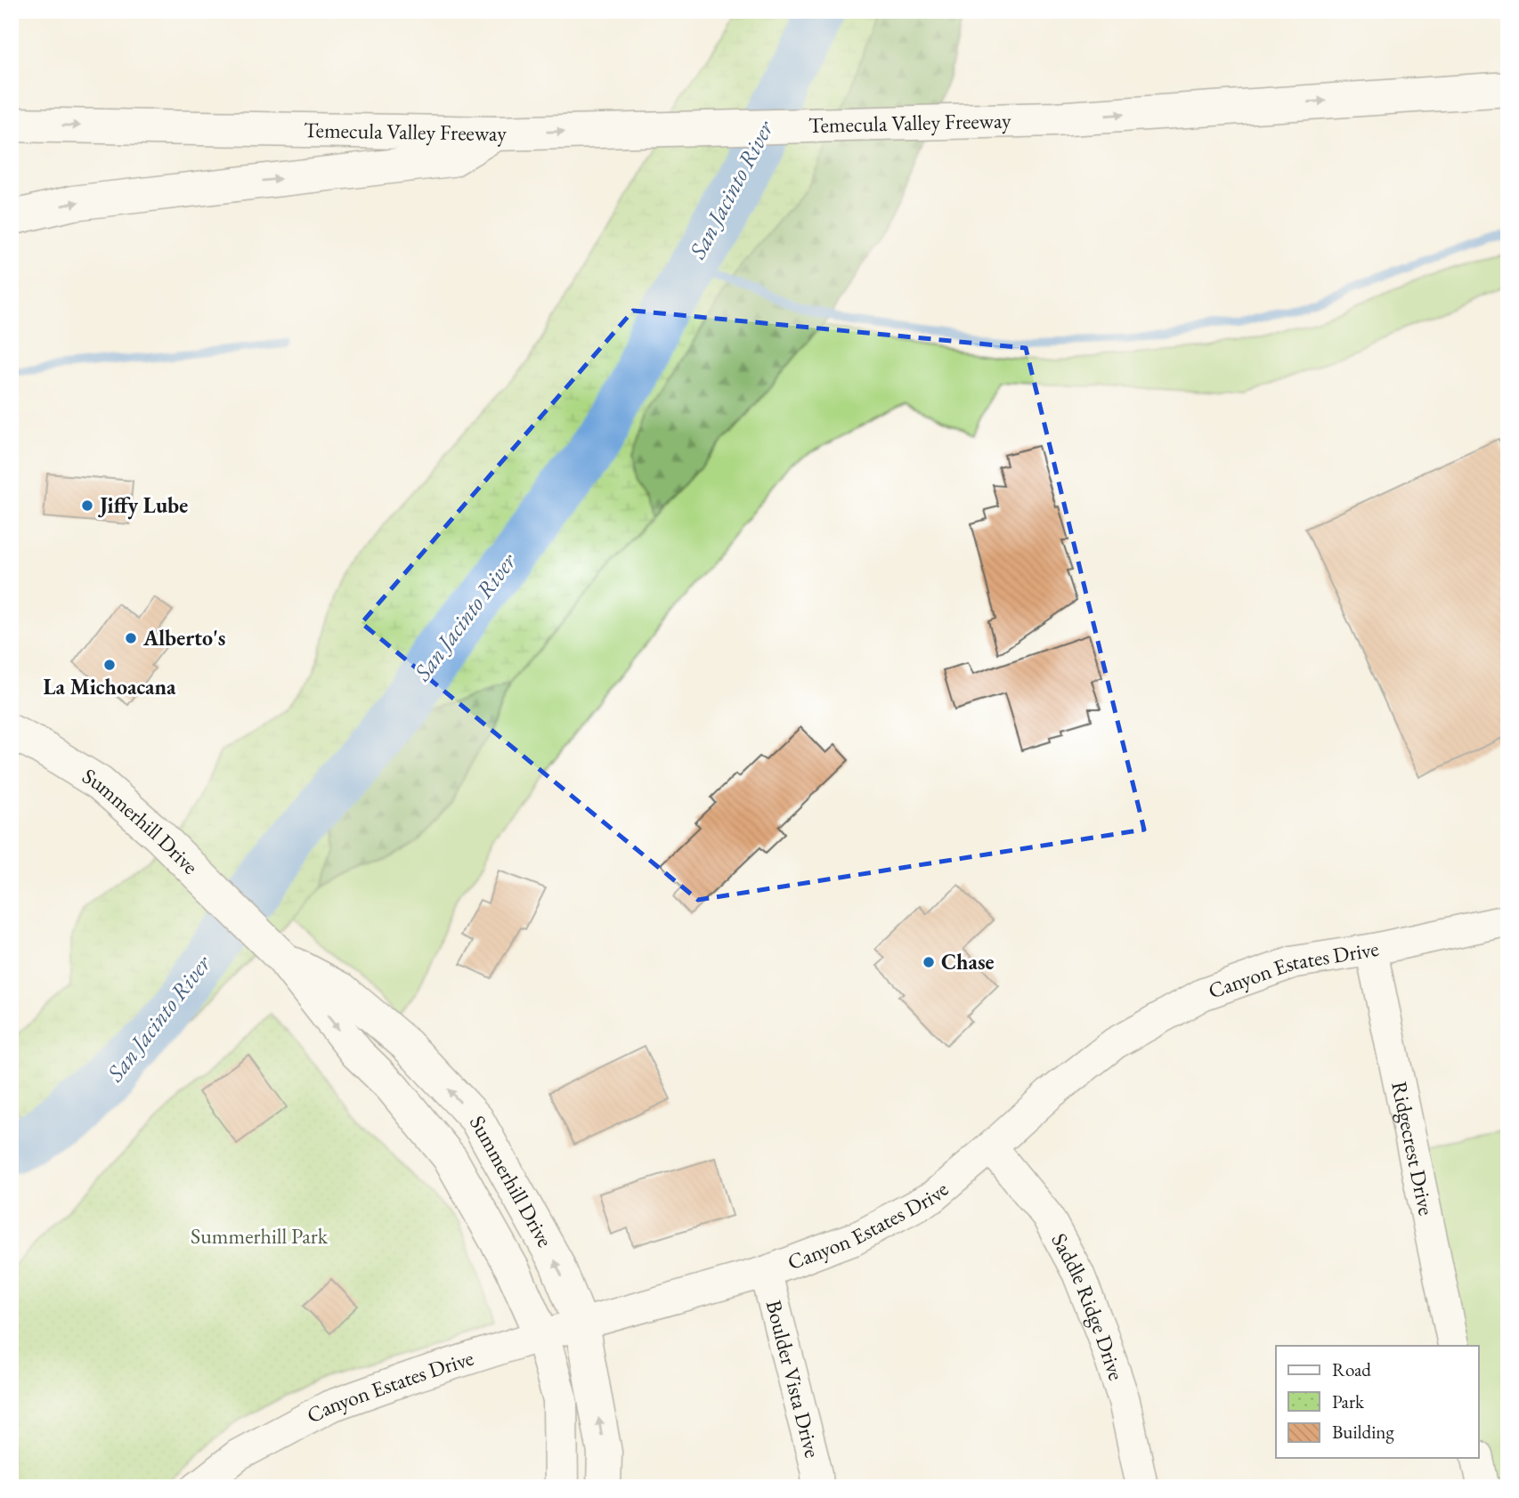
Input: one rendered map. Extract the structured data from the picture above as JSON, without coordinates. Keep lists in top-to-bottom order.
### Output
{
  "streets": {
    "main road": ["Temecula Valley Freeway", "Summerhill Drive"],
    "street": [
      "Canyon Estates Drive",
      "Ridgecrest Drive",
      "Saddle Ridge Drive",
      "Boulder Vista Drive"
    ]
  },
  "crossings": [
    ["Summerhill Drive", "Canyon Estates Drive"],
    ["Canyon Estates Drive", "Ridgecrest Drive"],
    ["Canyon Estates Drive", "Saddle Ridge Drive"],
    ["Canyon Estates Drive", "Boulder Vista Drive"]
  ],
  "water": ["San Jacinto River"],
  "parks": ["Summerhill Park"],
  "places": [
    "Jiffy Lube",
    "Alberto's",
    "La Michoacana",
    "Chase"
  ],
  "legend": ["Road", "Park", "Building"]
}
